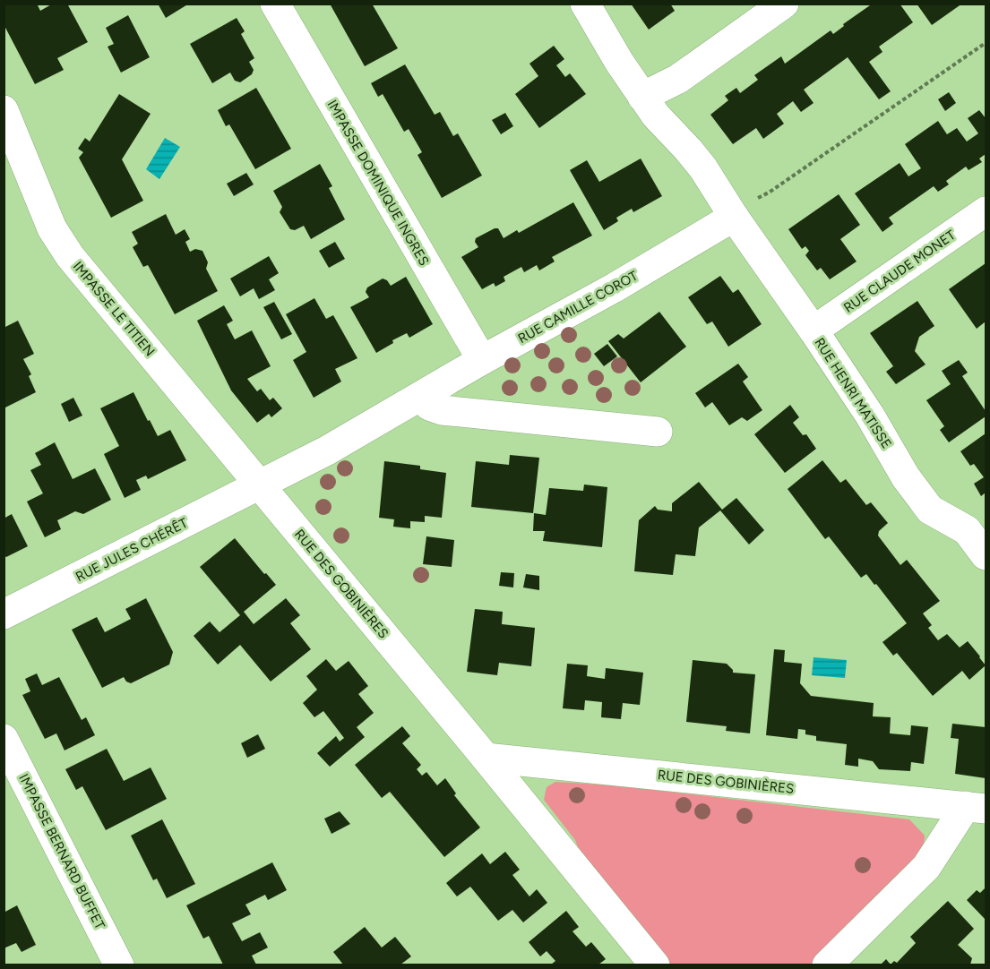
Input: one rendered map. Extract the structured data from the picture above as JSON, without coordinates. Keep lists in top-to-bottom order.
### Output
{
  "streets": {
    "street": [
      "IMPASSE DOMINIQUE INGRES",
      "RUE CLAUDE MONET",
      "RUE CAMILLE COROT",
      "IMPASSE LE TITIEN",
      "RUE HENRI MATISSE",
      "RUE JULES CHÉRÊT",
      "RUE DES GOBINIÈRES",
      "IMPASSE BERNARD BUFFET"
    ]
  },
  "crossings": [
    ["IMPASSE DOMINIQUE INGRES", "RUE CAMILLE COROT"],
    ["RUE CLAUDE MONET", "RUE HENRI MATISSE"],
    ["RUE CAMILLE COROT", "IMPASSE LE TITIEN"],
    ["RUE CAMILLE COROT", "RUE HENRI MATISSE"],
    ["RUE CAMILLE COROT", "RUE JULES CHÉRÊT"],
    ["RUE CAMILLE COROT", "RUE DES GOBINIÈRES"],
    ["IMPASSE LE TITIEN", "RUE JULES CHÉRÊT"],
    ["IMPASSE LE TITIEN", "RUE DES GOBINIÈRES"],
    ["RUE JULES CHÉRÊT", "RUE DES GOBINIÈRES"]
  ]
}
